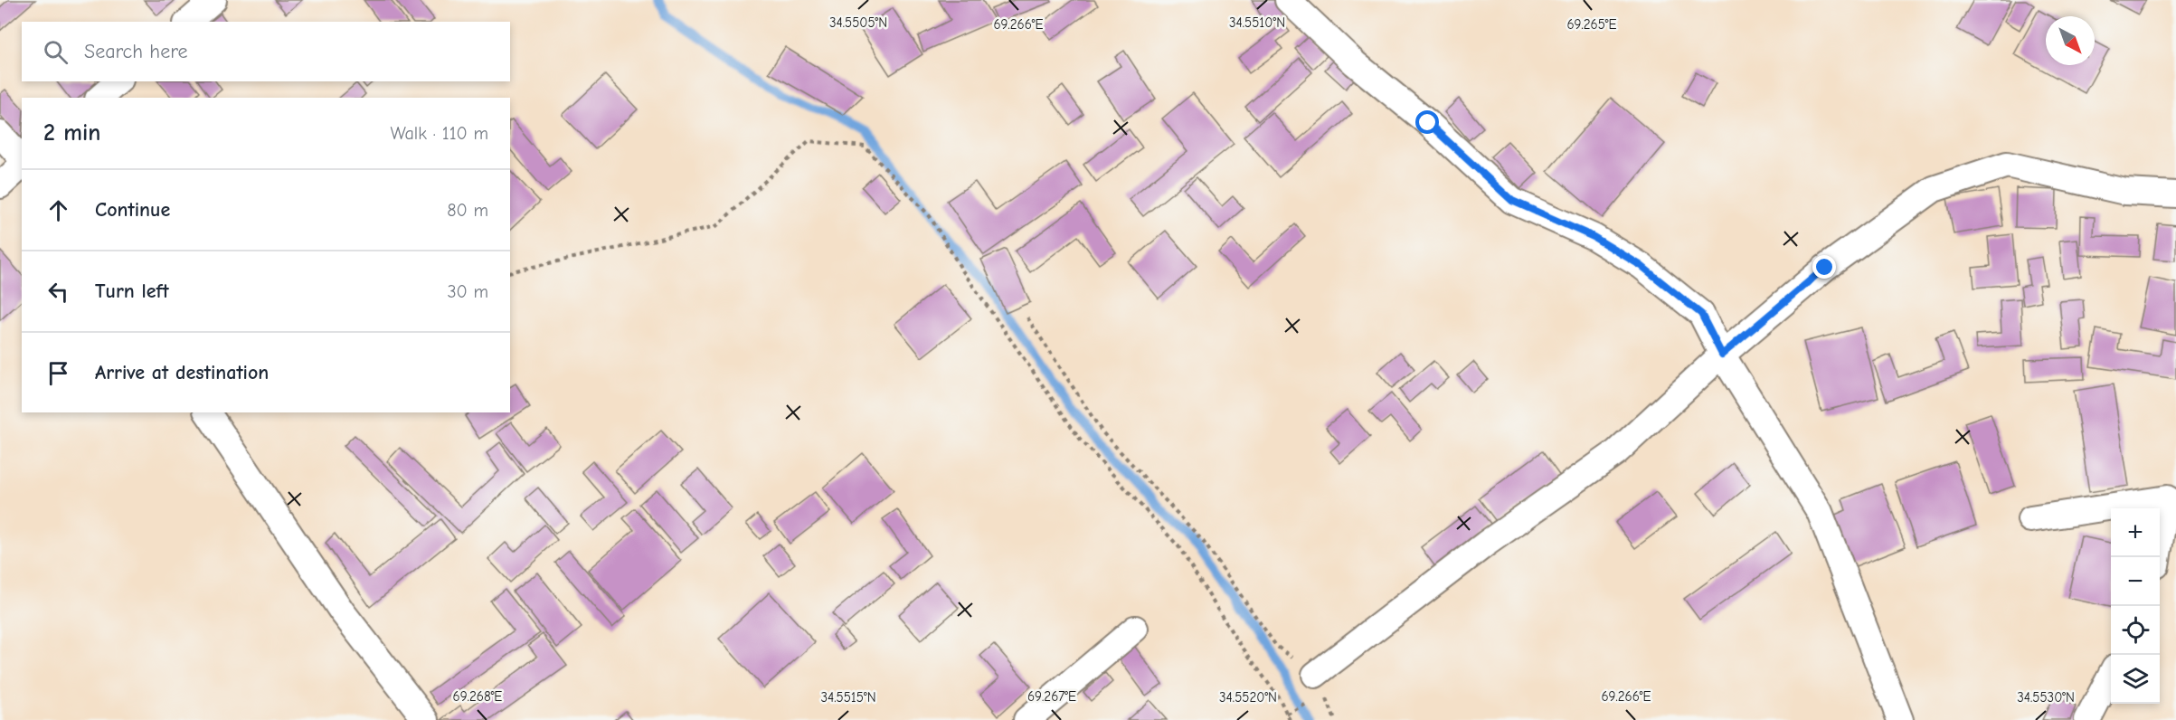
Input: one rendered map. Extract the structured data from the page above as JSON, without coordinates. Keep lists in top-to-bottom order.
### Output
{
  "north": "bottom right",
  "page": {
    "search": "Search here",
    "heading": ["2 min", "Walk · 110 m"],
    "list": [
      ["Continue", "80 m"],
      ["Turn left", "30 m"],
      "Arrive at destination"
    ],
    "map_buttons": ["+", "−"]
  },
  "coordinates": [
    "34.5505°N",
    "34.5510°N",
    "69.265°E",
    "69.266°E",
    "69.268°E",
    "69.267°E",
    "34.5515°N",
    "34.5520°N",
    "34.5530°N"
  ]
}
